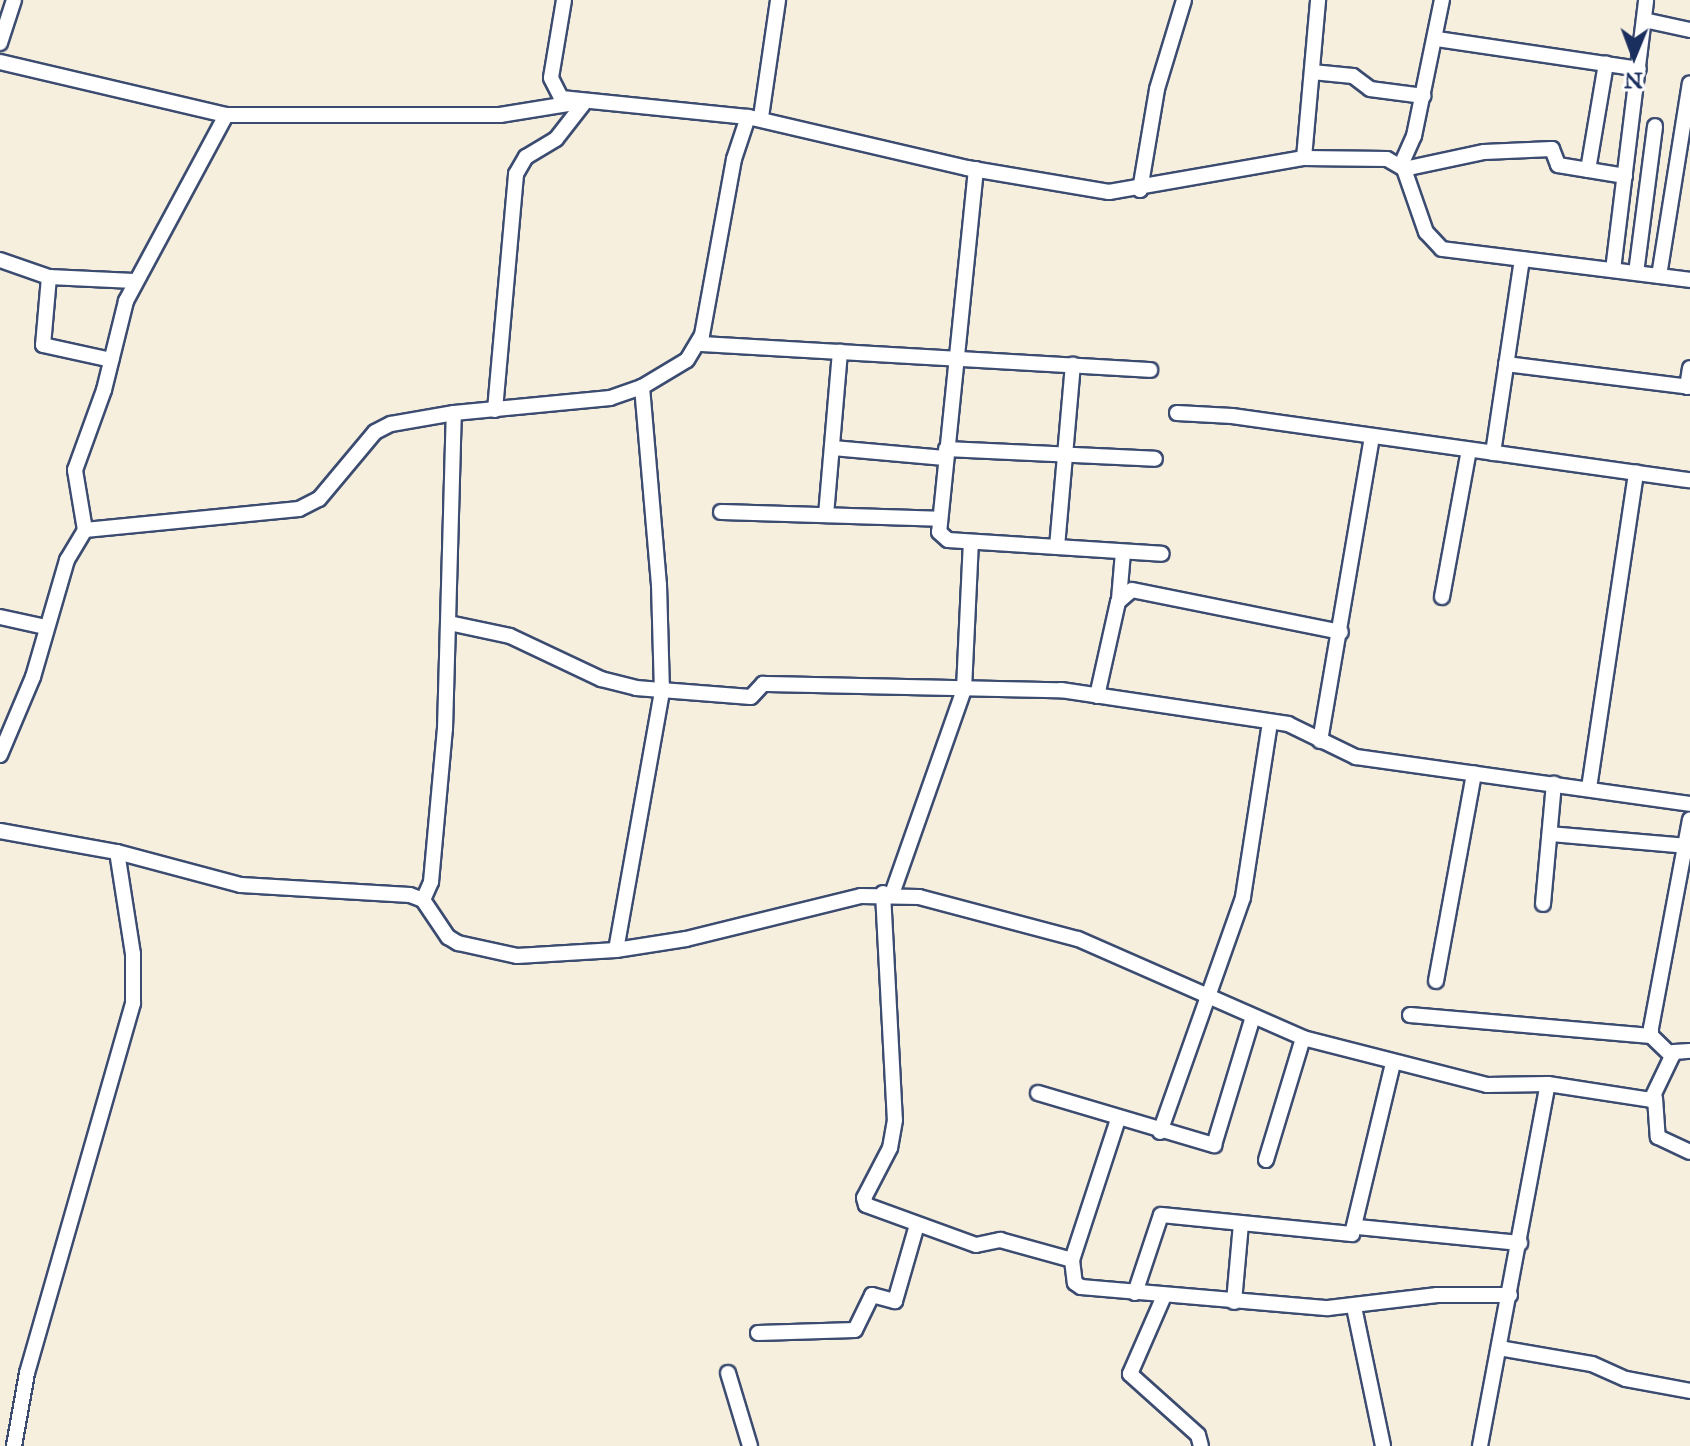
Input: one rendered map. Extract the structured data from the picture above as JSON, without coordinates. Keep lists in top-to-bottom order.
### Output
{
  "north": "bottom"
}
